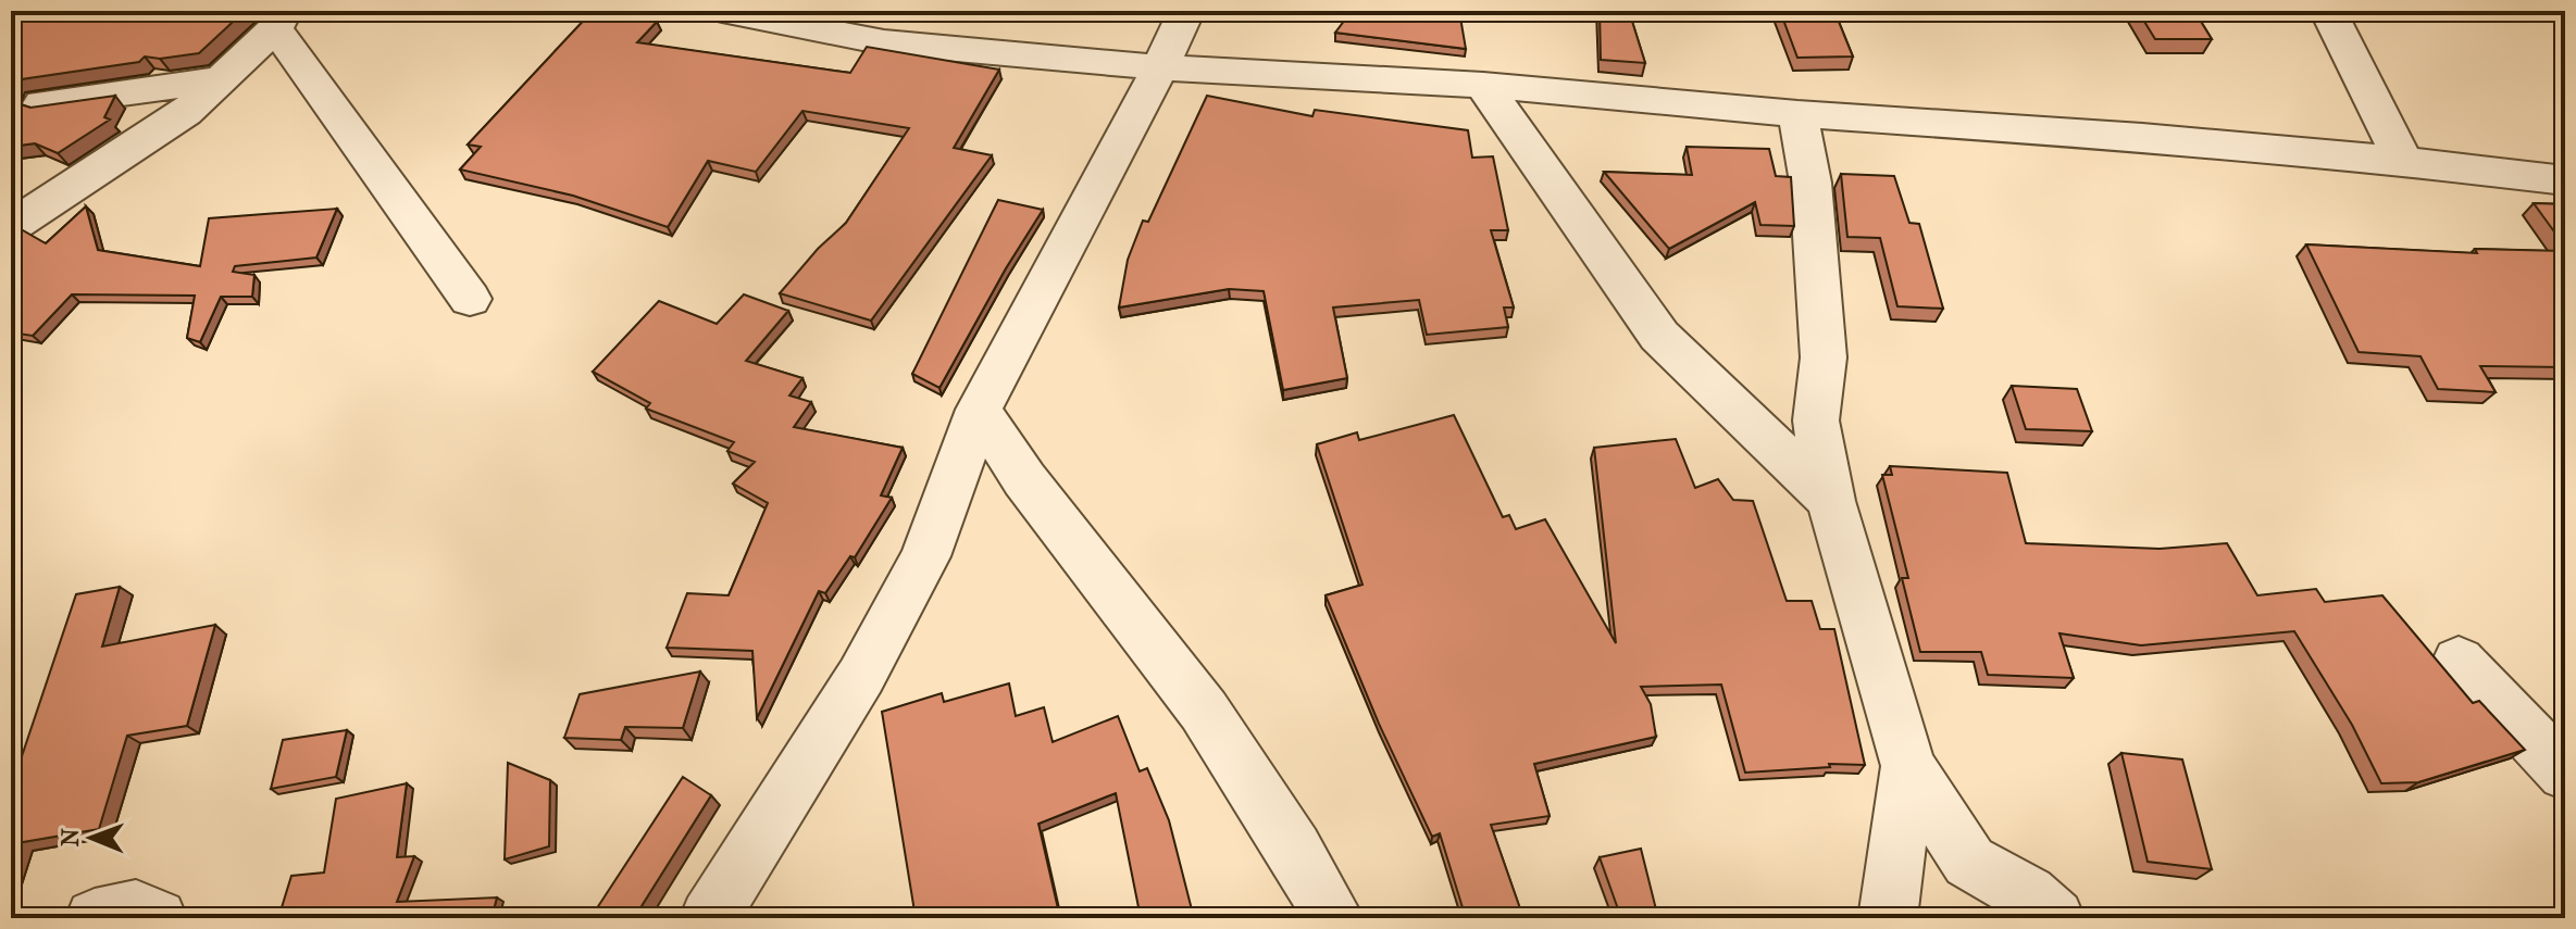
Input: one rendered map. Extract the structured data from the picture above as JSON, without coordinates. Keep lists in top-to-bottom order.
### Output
{
  "north": "left"
}
